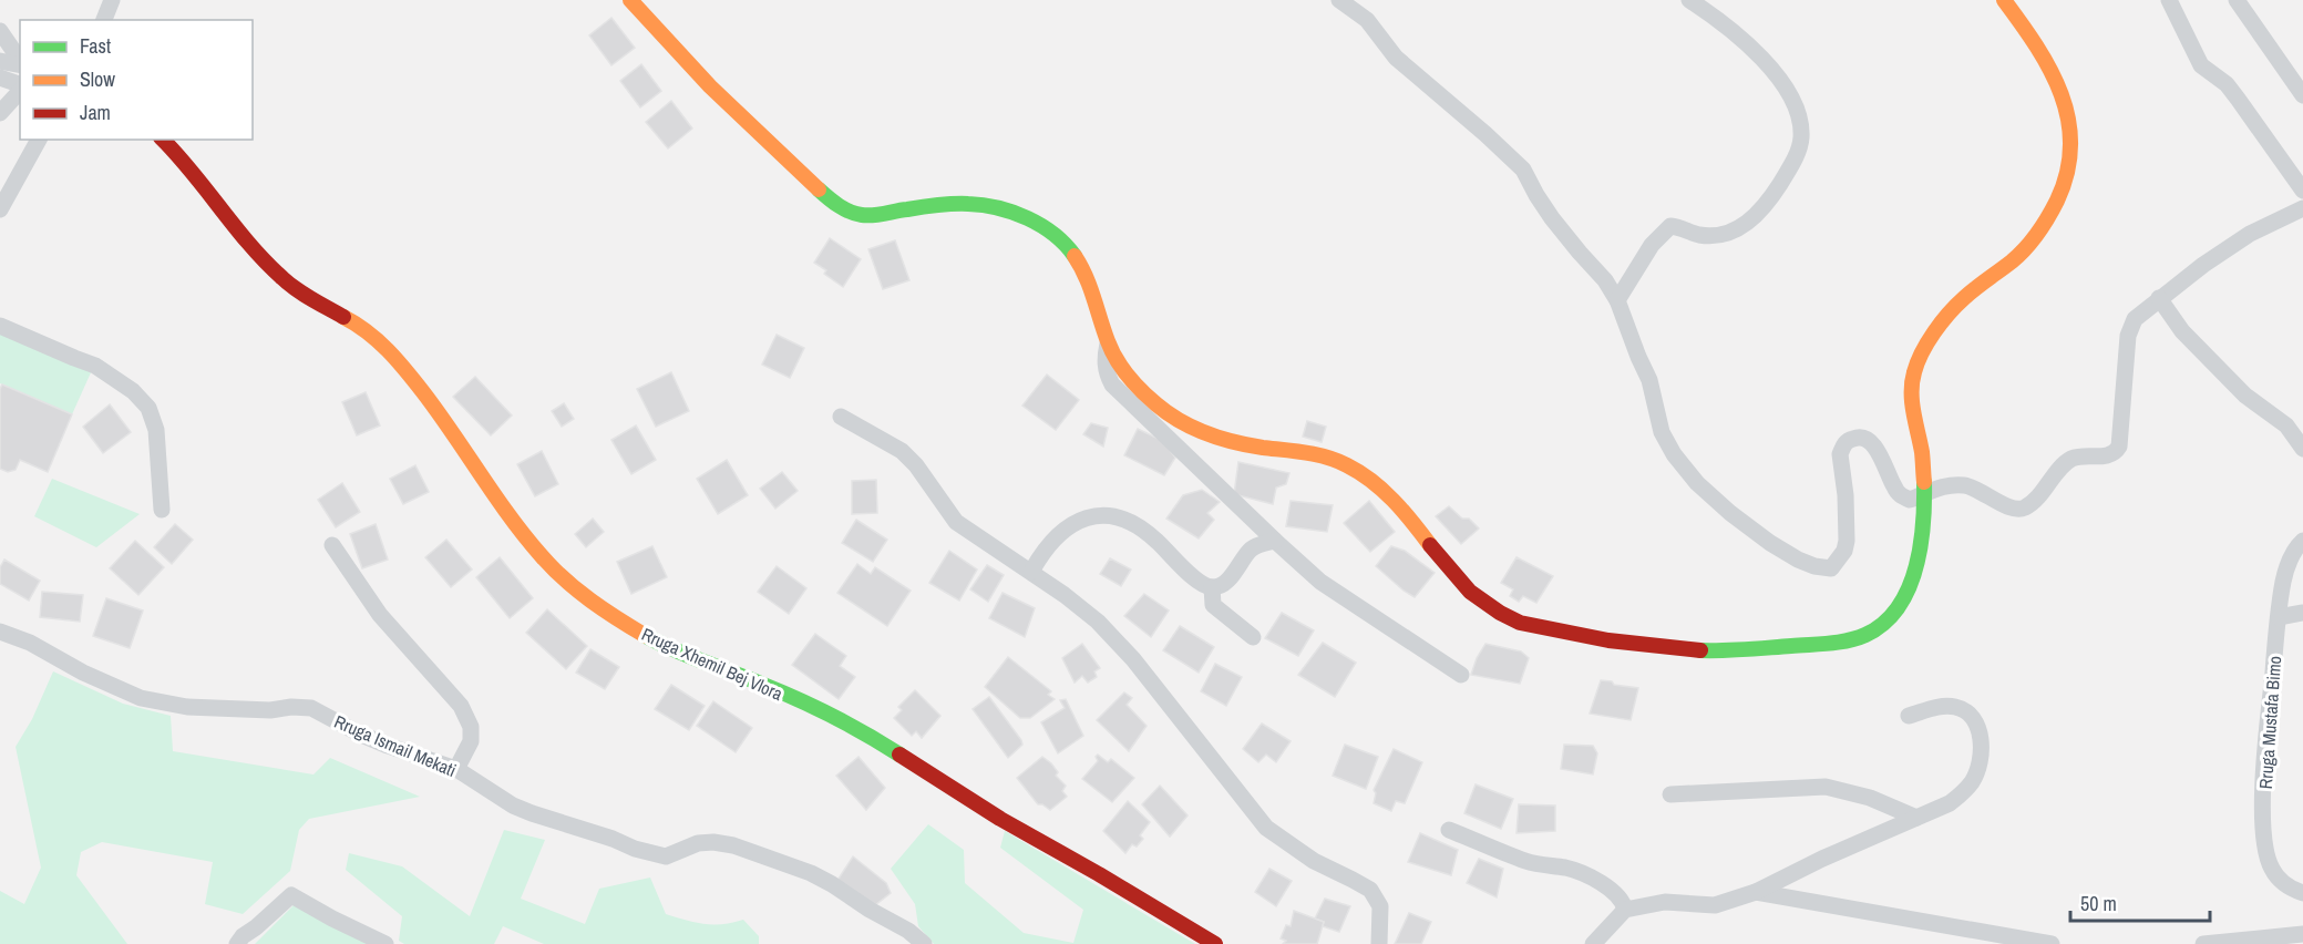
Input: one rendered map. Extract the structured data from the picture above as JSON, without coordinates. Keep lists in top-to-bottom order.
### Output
{
  "streets": {
    "street": ["Rruga Xhemil Bej Vlora", "Rruga Mustafa Bimo", "Rruga Ismail Mekati"]
  },
  "legend": ["Fast", "Slow", "Jam"],
  "scale_bar": "50 m"
}
